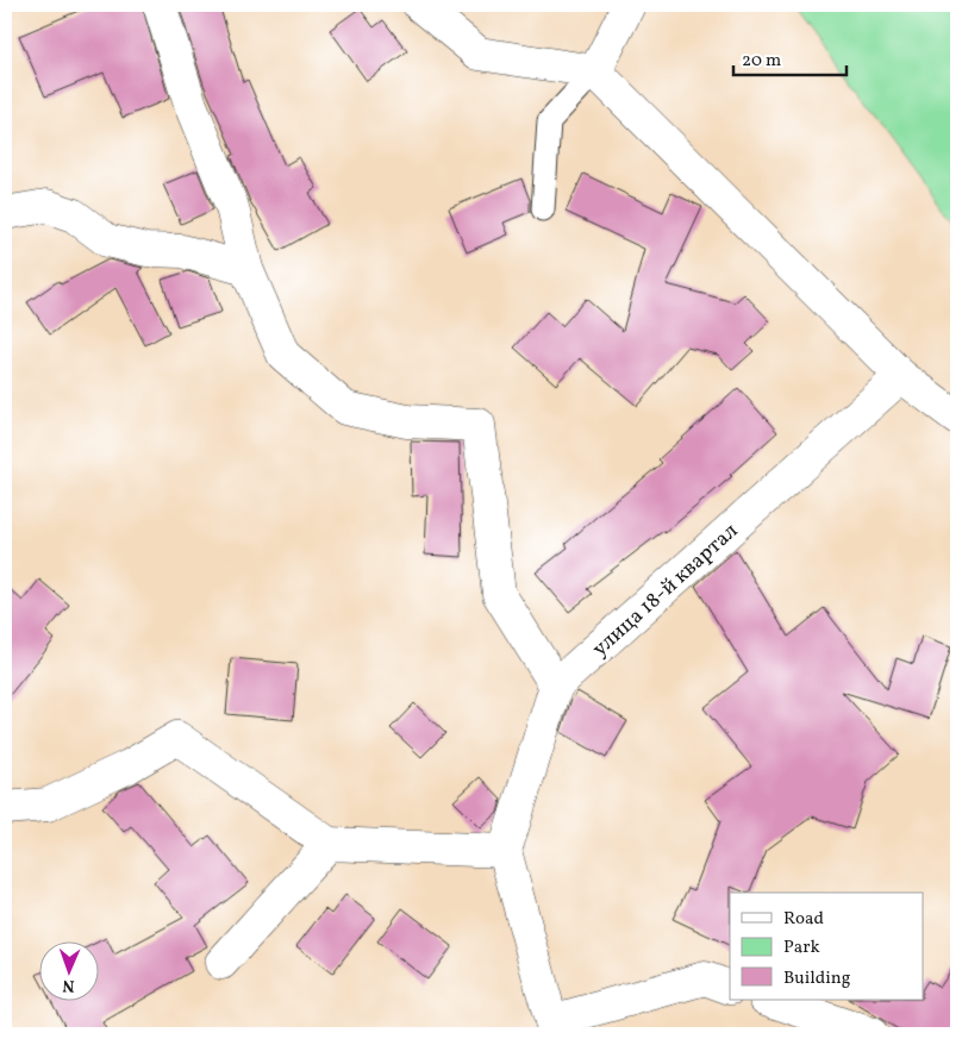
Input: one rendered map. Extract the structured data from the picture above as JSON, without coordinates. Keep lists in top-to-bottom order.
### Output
{
  "streets": {
    "street": ["улица 18-й квартал"]
  },
  "legend": ["Road", "Park", "Building"],
  "scale_bar": "20 m",
  "north": "bottom"
}
